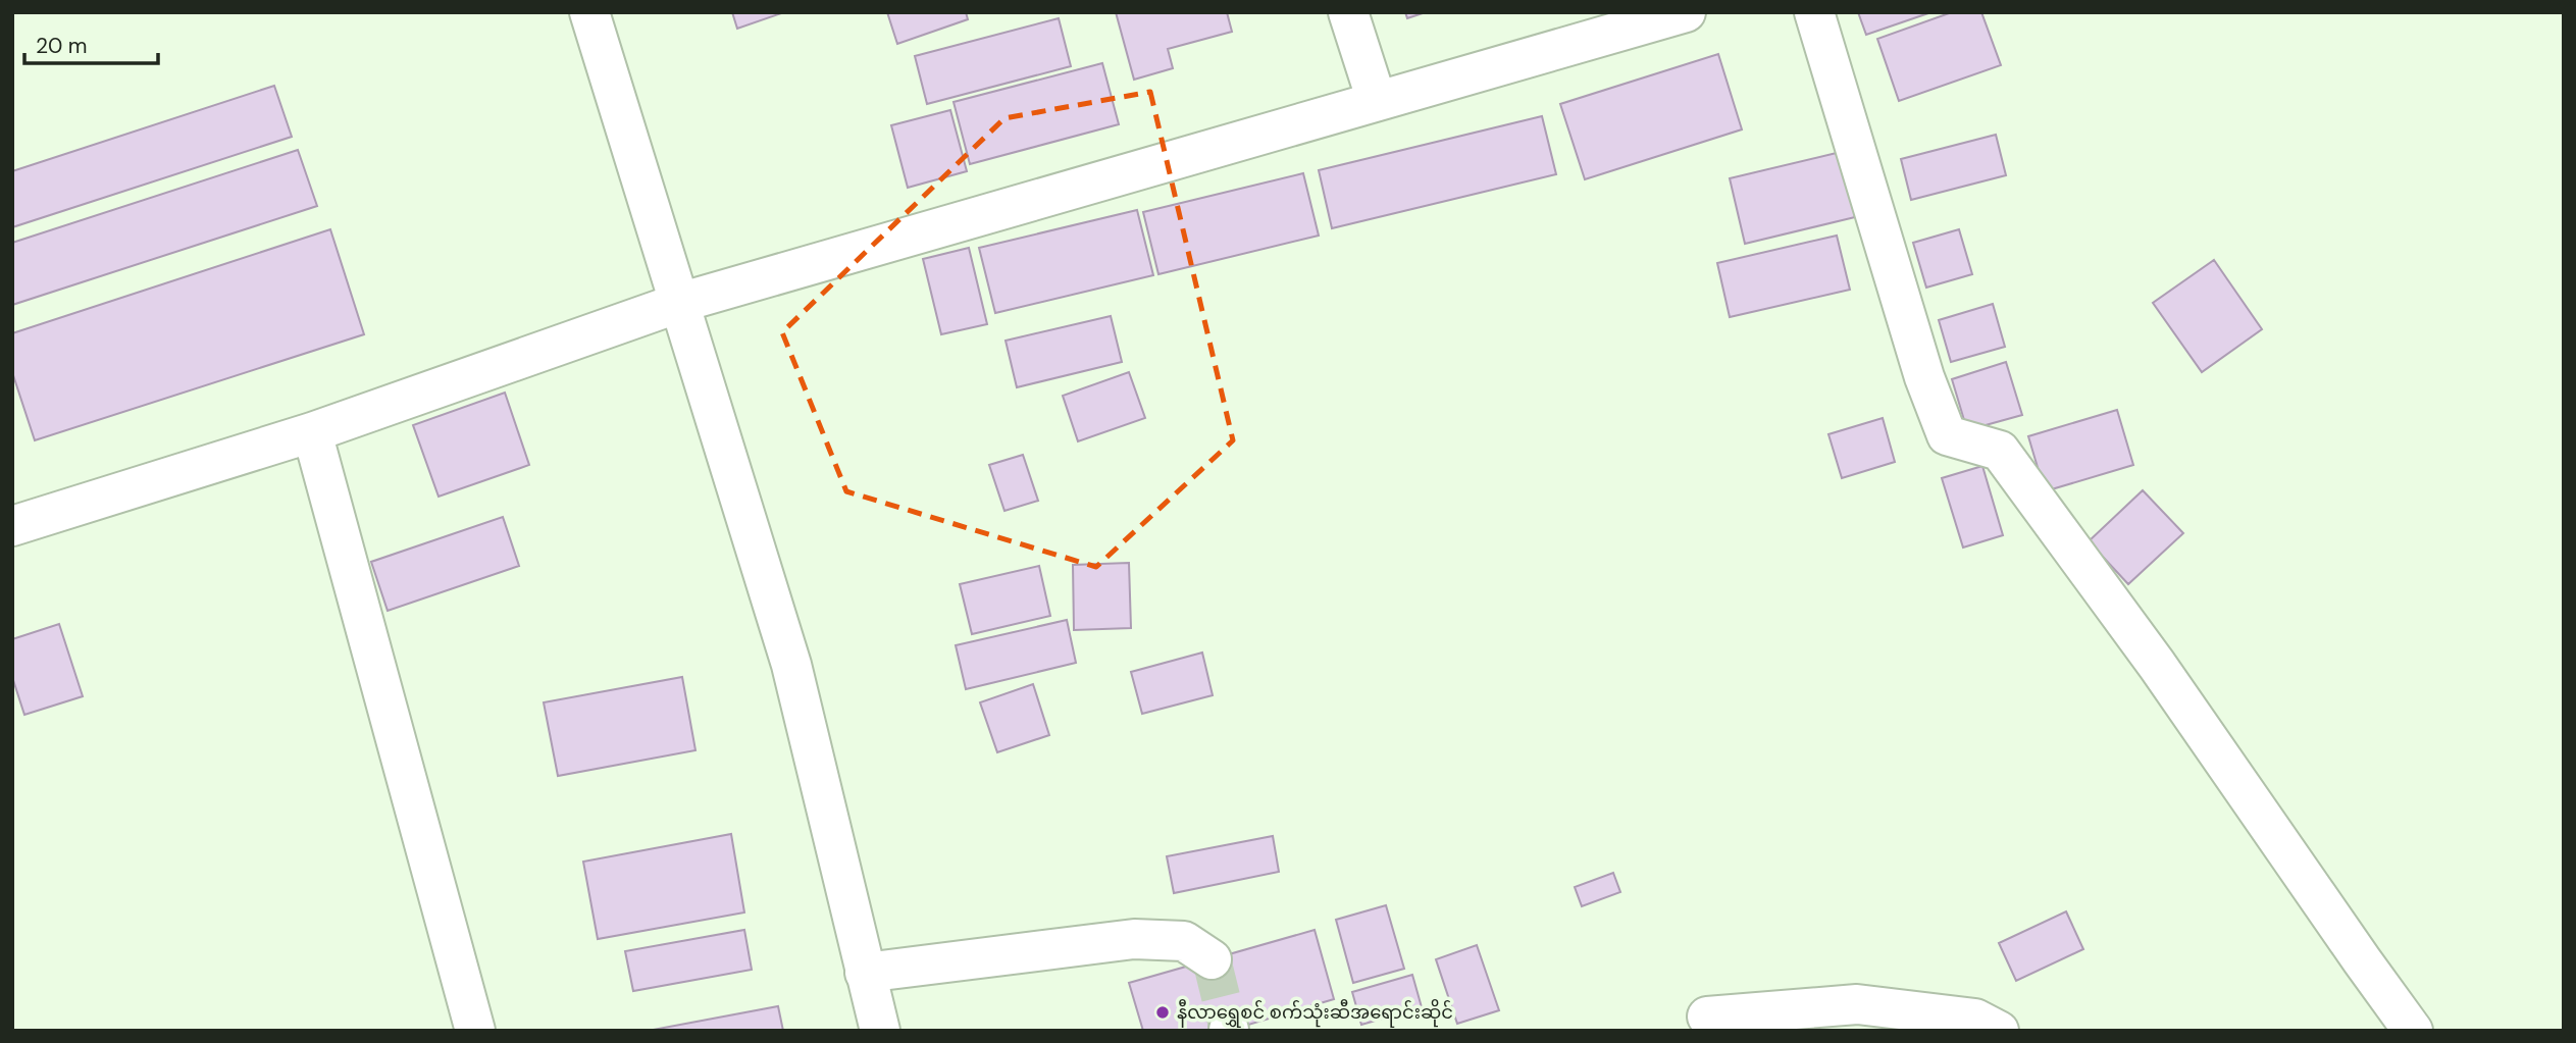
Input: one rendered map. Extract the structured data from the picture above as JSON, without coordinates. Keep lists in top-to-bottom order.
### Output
{
  "places": ["နီလာရွှေစင် စက်သုံးဆီအရောင်းဆိုင်"],
  "scale_bar": "20 m"
}
